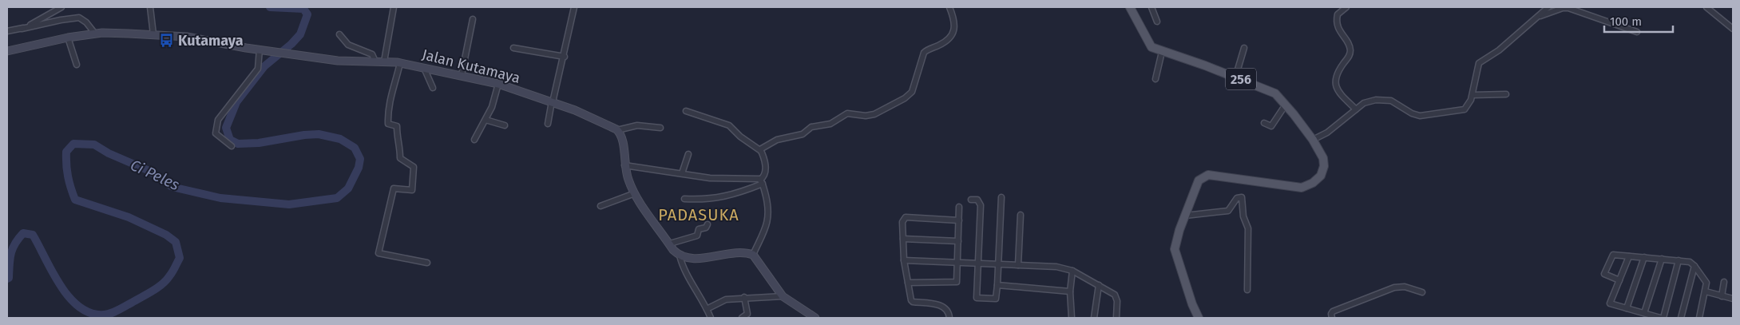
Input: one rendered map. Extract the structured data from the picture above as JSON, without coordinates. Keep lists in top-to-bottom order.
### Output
{
  "streets": {
    "main road": ["Jalan Kutamaya", "256"]
  },
  "districts": ["PADASUKA"],
  "water": ["Ci Peles"],
  "places": {
    "bus stop": ["Kutamaya"]
  },
  "scale_bar": "100 m"
}
